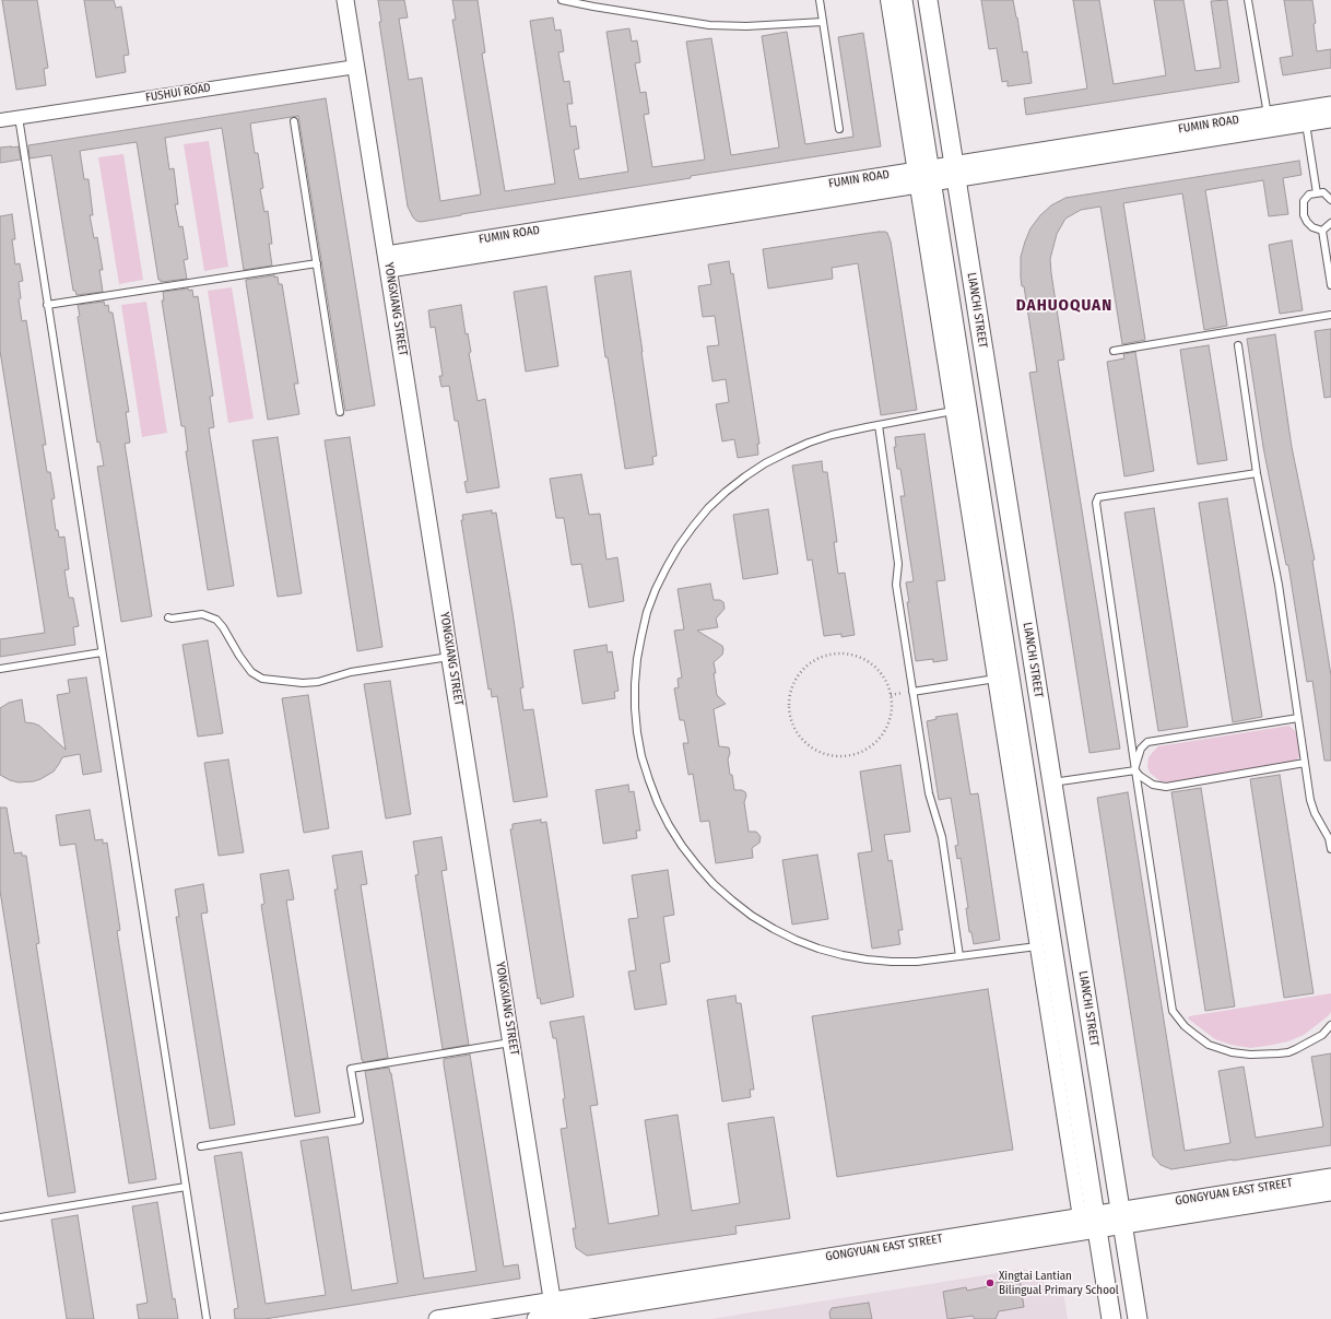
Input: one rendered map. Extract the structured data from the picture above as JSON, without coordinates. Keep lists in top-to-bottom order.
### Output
{
  "streets": {
    "main road": ["LIANCHI STREET"],
    "street": [
      "FUSHUI ROAD",
      "FUMIN ROAD",
      "YONGXIANG STREET",
      "GONGYUAN EAST STREET"
    ]
  },
  "crossings": [
    ["FUSHUI ROAD", "YONGXIANG STREET"],
    ["FUMIN ROAD", "YONGXIANG STREET"],
    ["FUMIN ROAD", "LIANCHI STREET"],
    ["YONGXIANG STREET", "GONGYUAN EAST STREET"],
    ["LIANCHI STREET", "GONGYUAN EAST STREET"]
  ],
  "districts": ["DAHUOQUAN"],
  "places": ["Xingtai Lantian Bilingual Primary School"]
}
